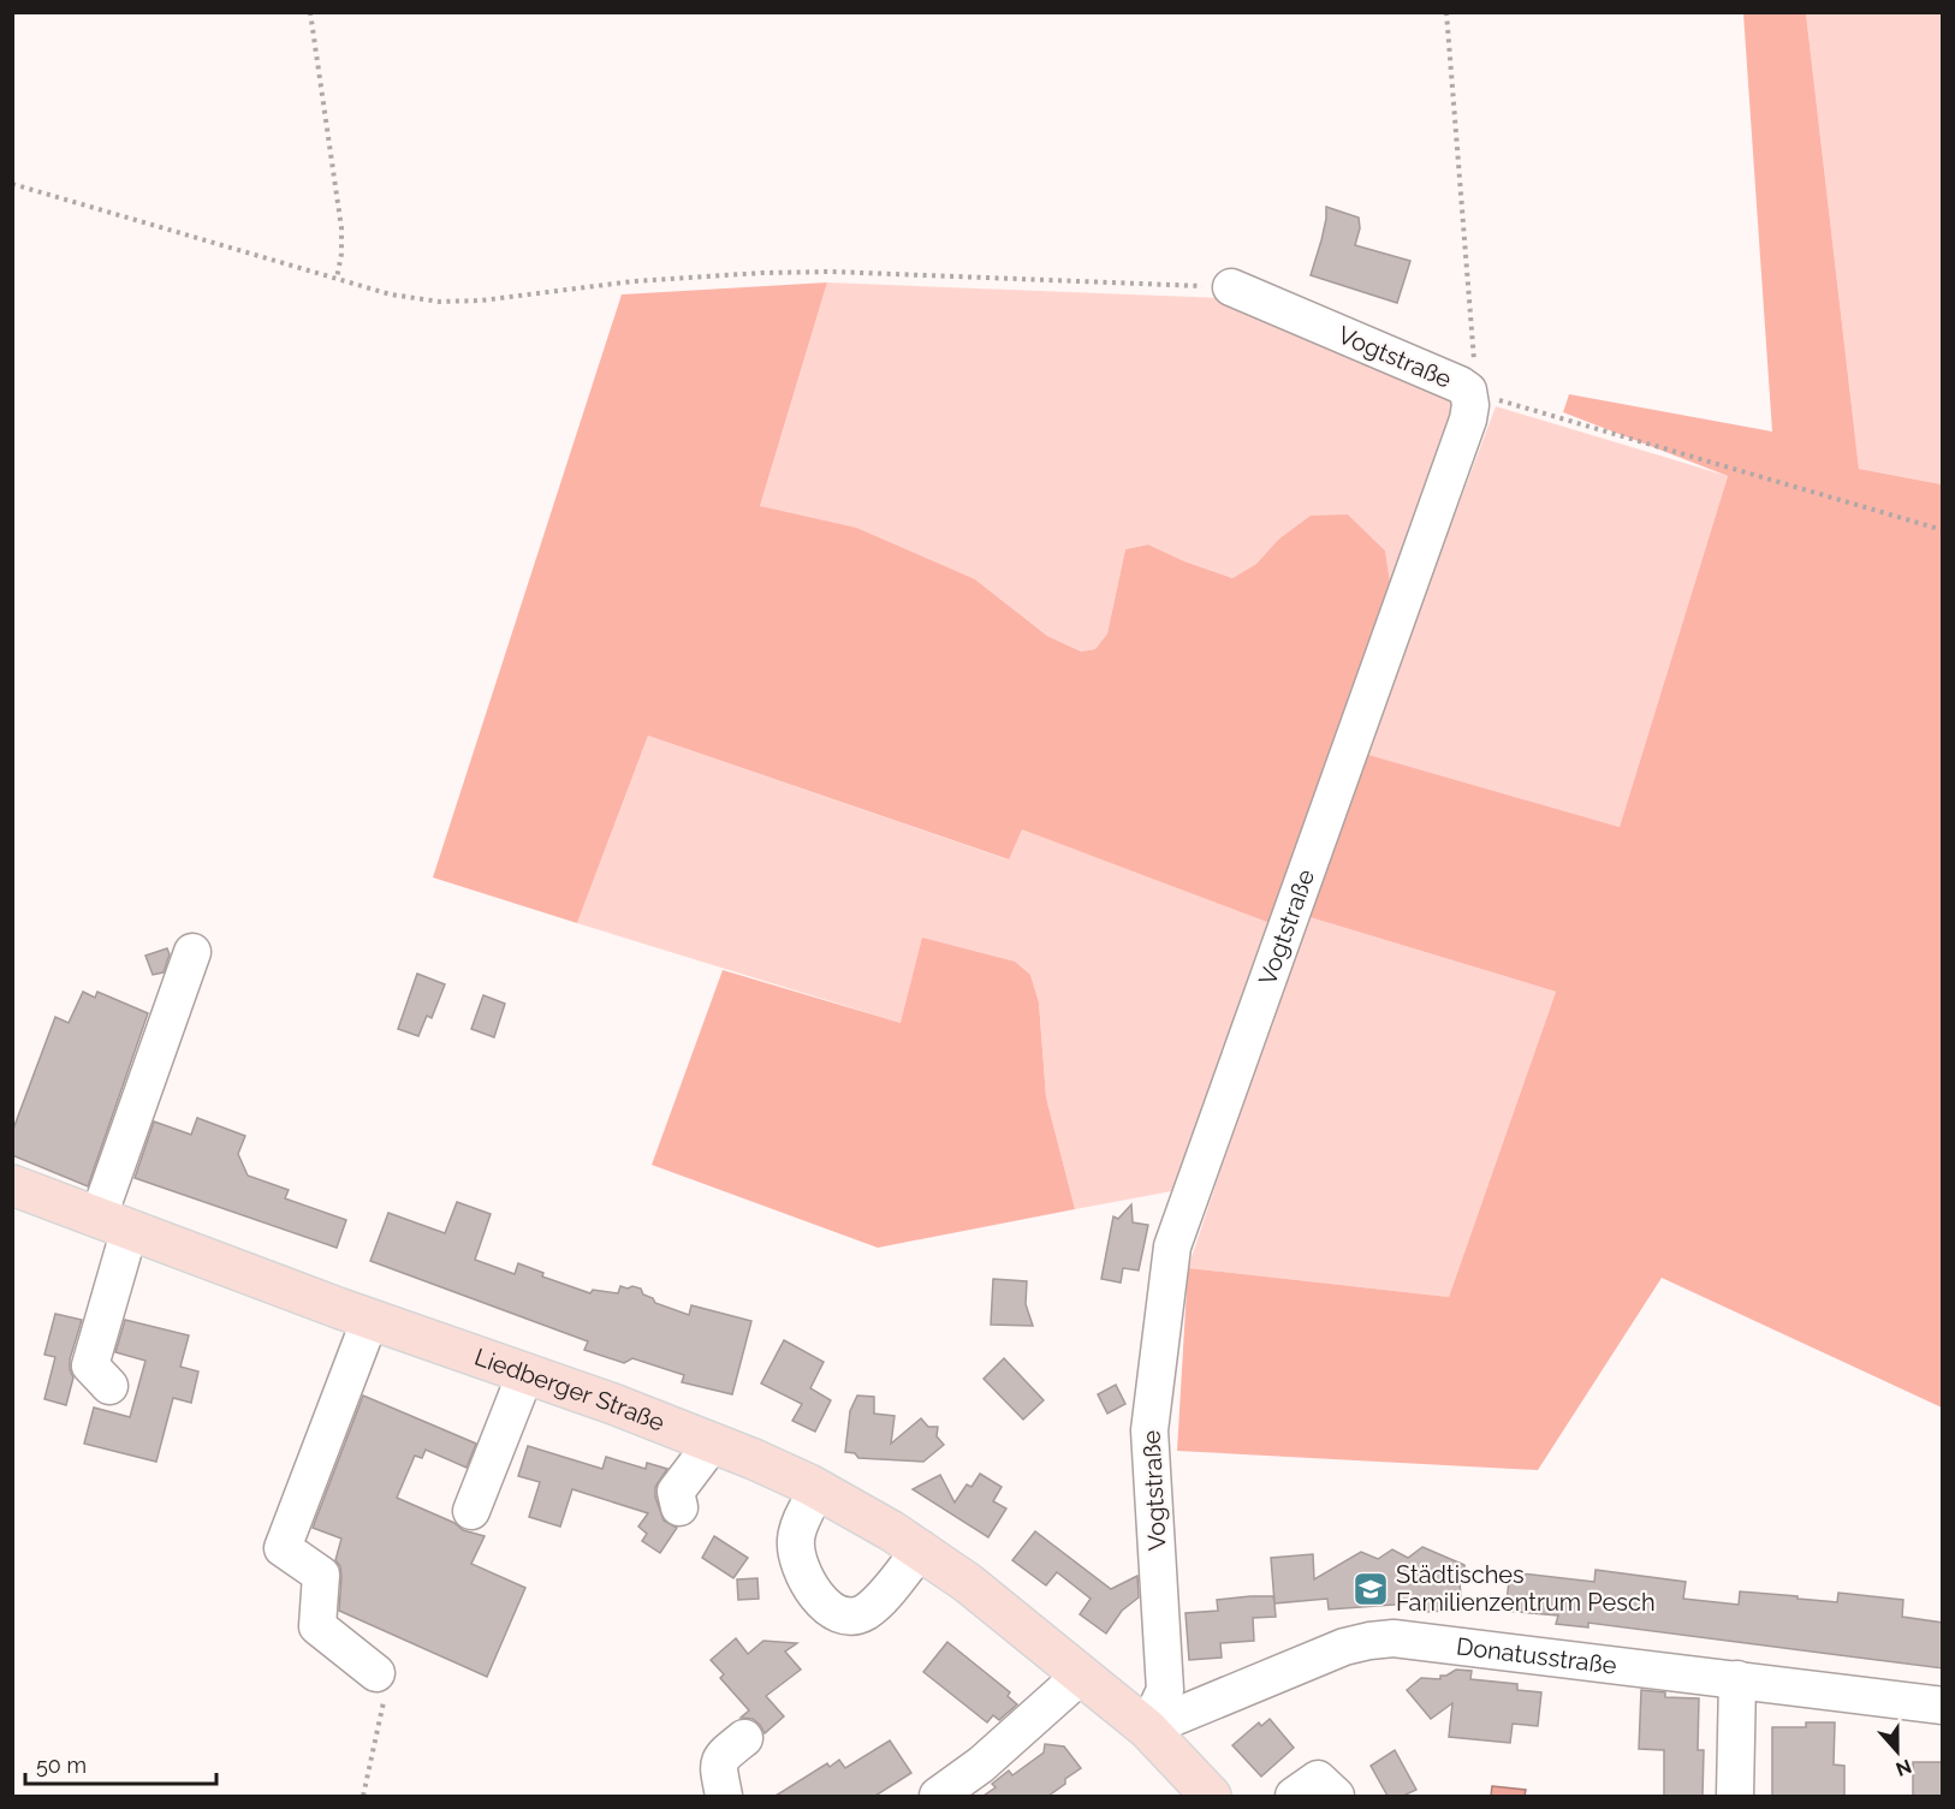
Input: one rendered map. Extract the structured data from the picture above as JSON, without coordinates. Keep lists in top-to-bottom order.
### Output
{
  "streets": {
    "main road": ["Liedberger Straße"],
    "street": ["Vogtstraße", "Donatusstraße"]
  },
  "crossings": [
    ["Vogtstraße", "Liedberger Straße"],
    ["Vogtstraße", "Donatusstraße"],
    ["Liedberger Straße", "Donatusstraße"]
  ],
  "places": {
    "school or university": ["Städtisches Familienzentrum Pesch"]
  },
  "scale_bar": "50 m",
  "north": "bottom"
}
